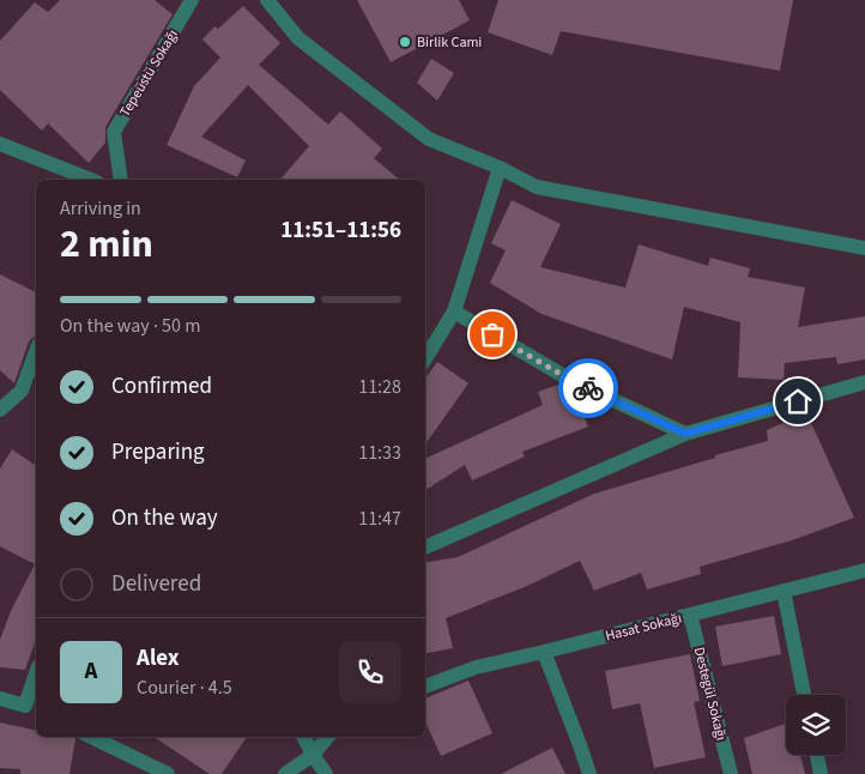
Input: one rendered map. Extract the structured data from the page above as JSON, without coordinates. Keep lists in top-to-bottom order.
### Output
{
  "streets": {
    "street": ["Tepeüstü Sokağı", "Hasat Sokağı", "Destegül Sokağı"]
  },
  "crossings": [
    ["Hasat Sokağı", "Destegül Sokağı"]
  ],
  "places": ["Birlik Cami"],
  "page": {
    "heading": ["2 min", "Arriving in", "11:51–11:56"],
    "panel": ["Alex", "Courier · 4.5"],
    "bar": "On the way · 50 m",
    "list": [
      ["Confirmed", "11:28"],
      ["Preparing", "11:33"],
      ["On the way", "11:47"],
      "Delivered"
    ],
    "round": "A"
  }
}
